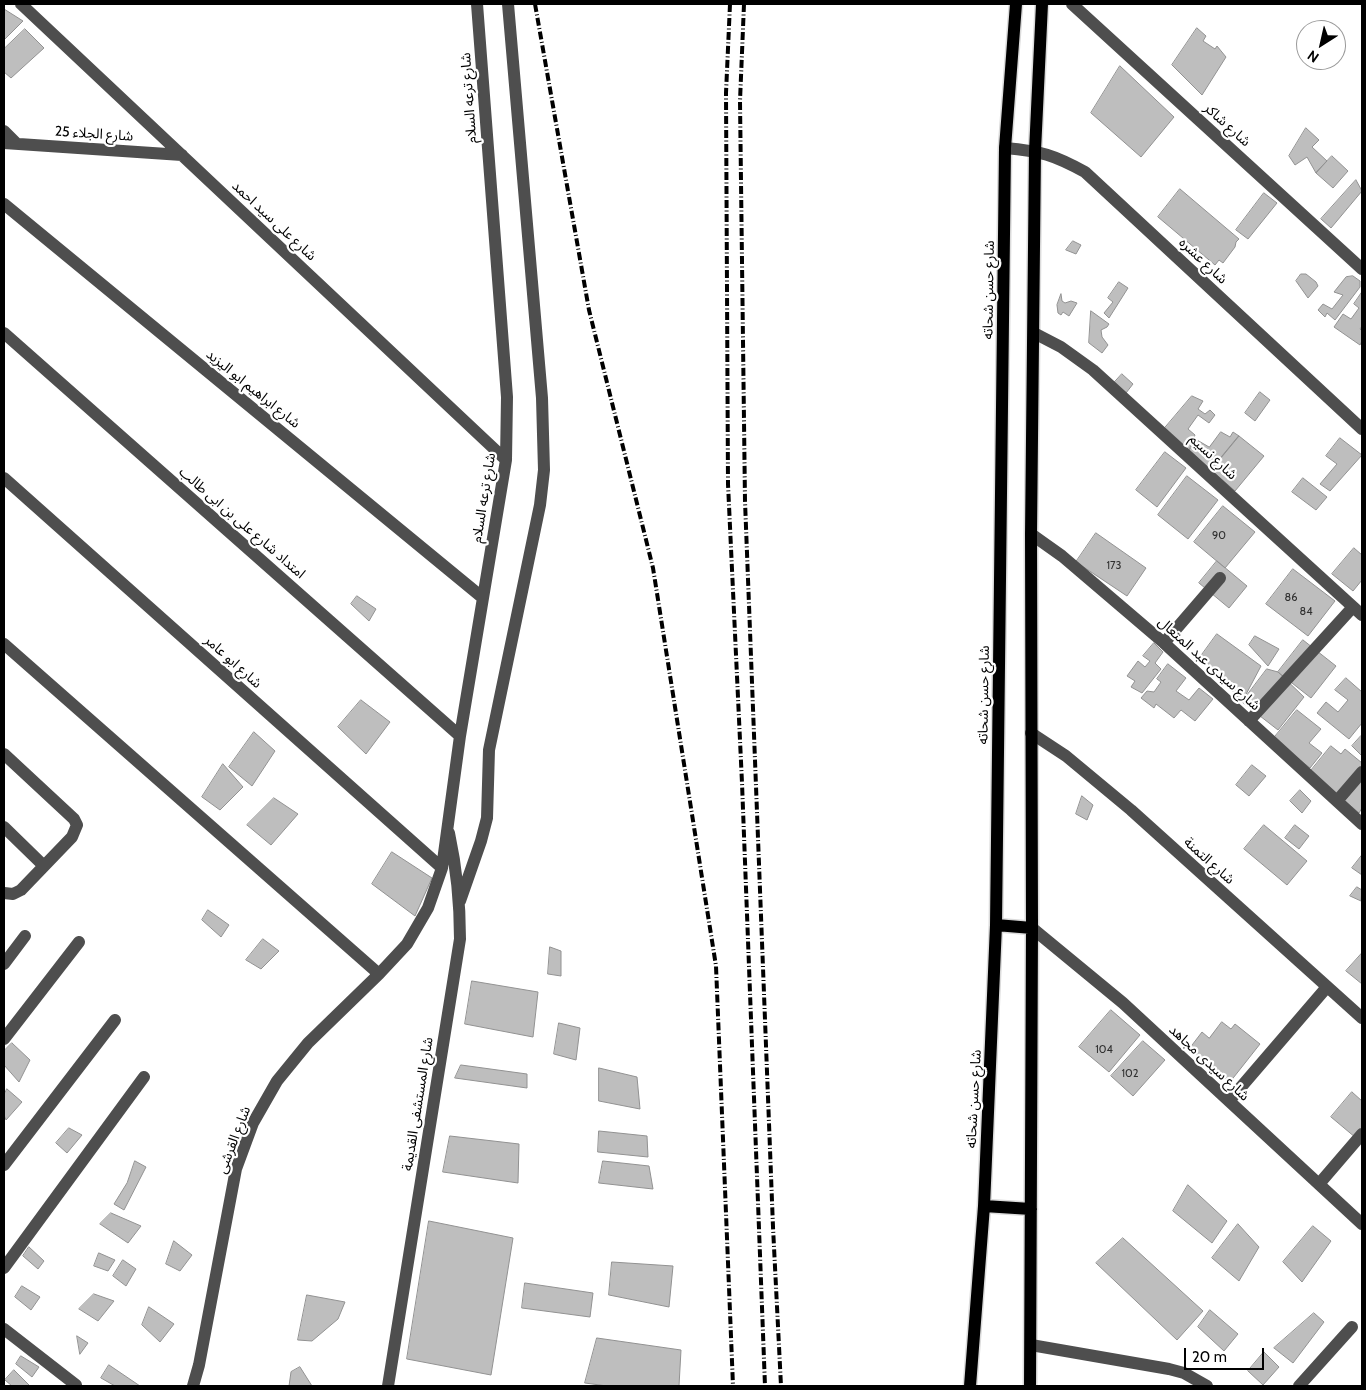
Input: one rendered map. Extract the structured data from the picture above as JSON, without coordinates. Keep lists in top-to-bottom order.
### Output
{
  "streets": {
    "main road": ["شارع حسن شحاته"],
    "street": [
      "شارع ترعه السلام",
      "شارع شاكر",
      "شارع الجلاء 25",
      "شارع على سيد احمد",
      "شارع عشره",
      "شارع ابراهيم ابو اليزيد",
      "شارع نسيم",
      "امتداد شارع على بن ابى طالب",
      "شارع ابو عامر",
      "شارع سيدى عبد المتعال",
      "شارع التمنة",
      "شارع سيدى مجاهد",
      "شارع المستشفى القديمة",
      "شارع القرشى"
    ]
  },
  "crossings": [
    ["شارع ترعه السلام", "شارع على سيد احمد"],
    ["شارع ترعه السلام", "شارع ابراهيم ابو اليزيد"],
    ["شارع ترعه السلام", "امتداد شارع على بن ابى طالب"],
    ["شارع ترعه السلام", "شارع ابو عامر"],
    ["شارع ترعه السلام", "شارع المستشفى القديمة"],
    ["شارع ترعه السلام", "شارع القرشى"],
    ["شارع الجلاء 25", "شارع على سيد احمد"],
    ["شارع عشره", "شارع حسن شحاته"]
  ],
  "house_numbers": [
    "90",
    "173",
    "86",
    "84",
    "104",
    "102"
  ],
  "scale_bar": "20 m",
  "north": "bottom left"
}
